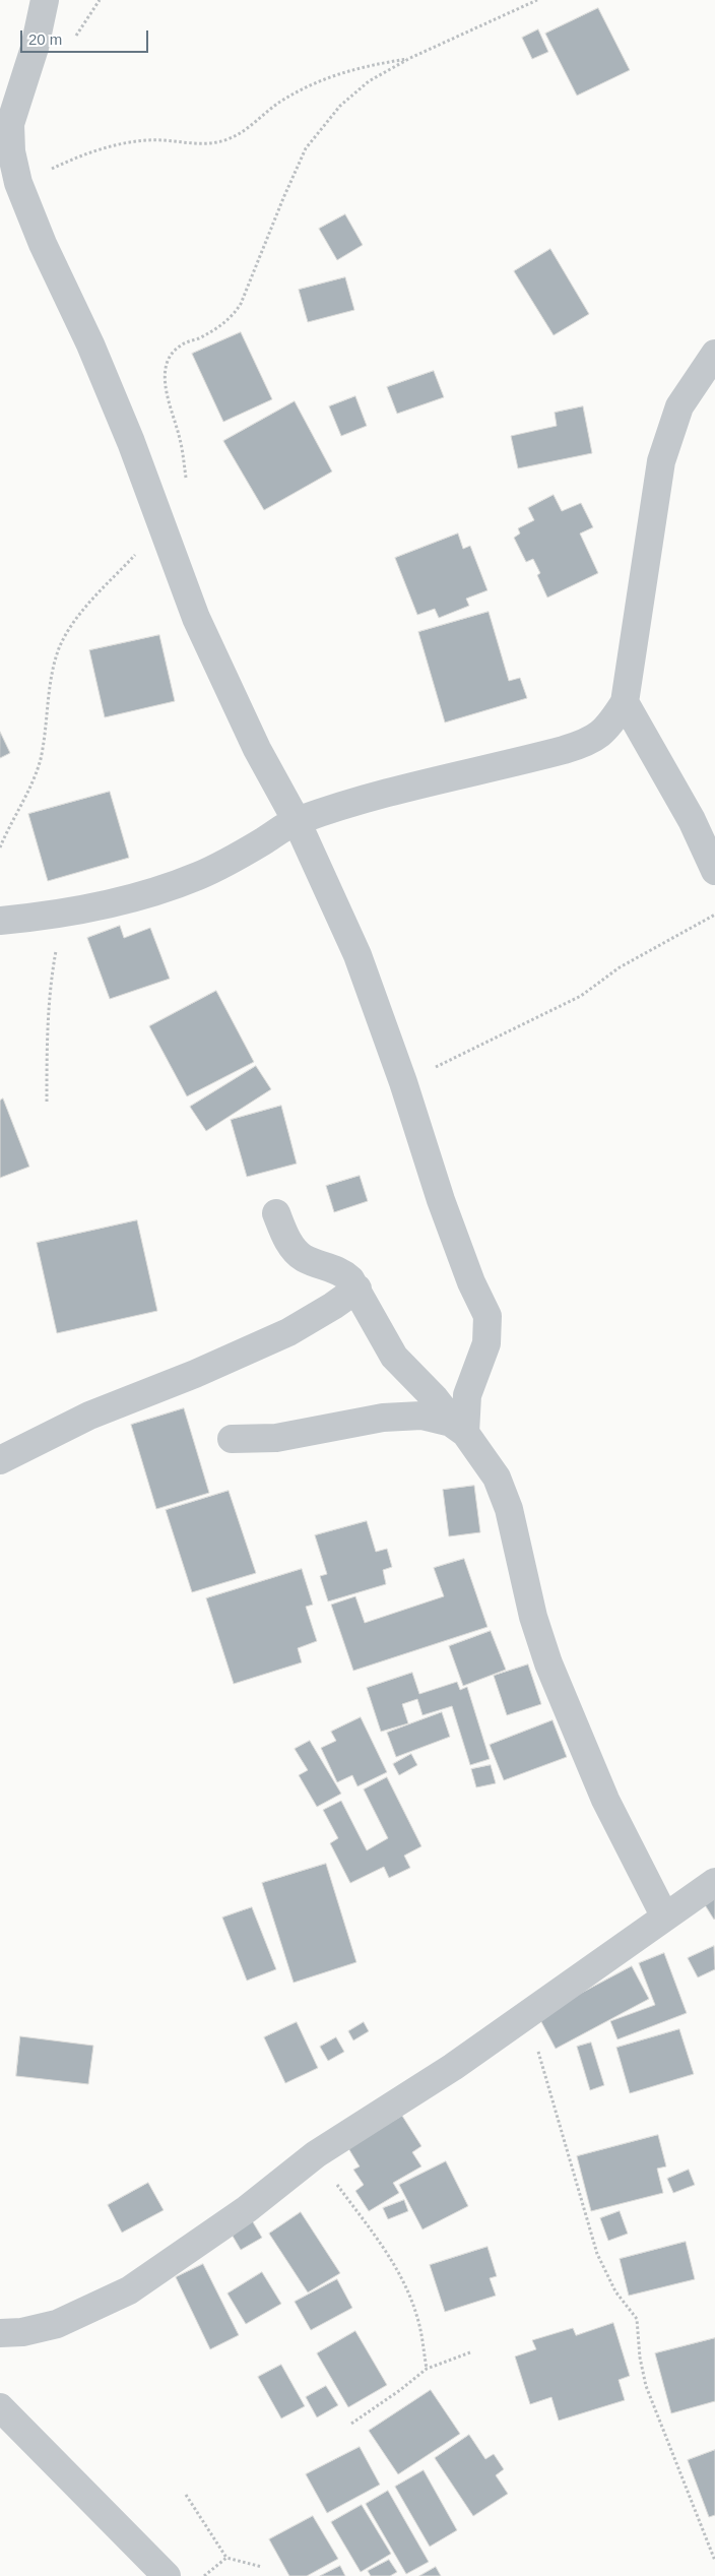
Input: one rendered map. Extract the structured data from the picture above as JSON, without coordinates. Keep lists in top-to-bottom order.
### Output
{
  "scale_bar": "20 m"
}
